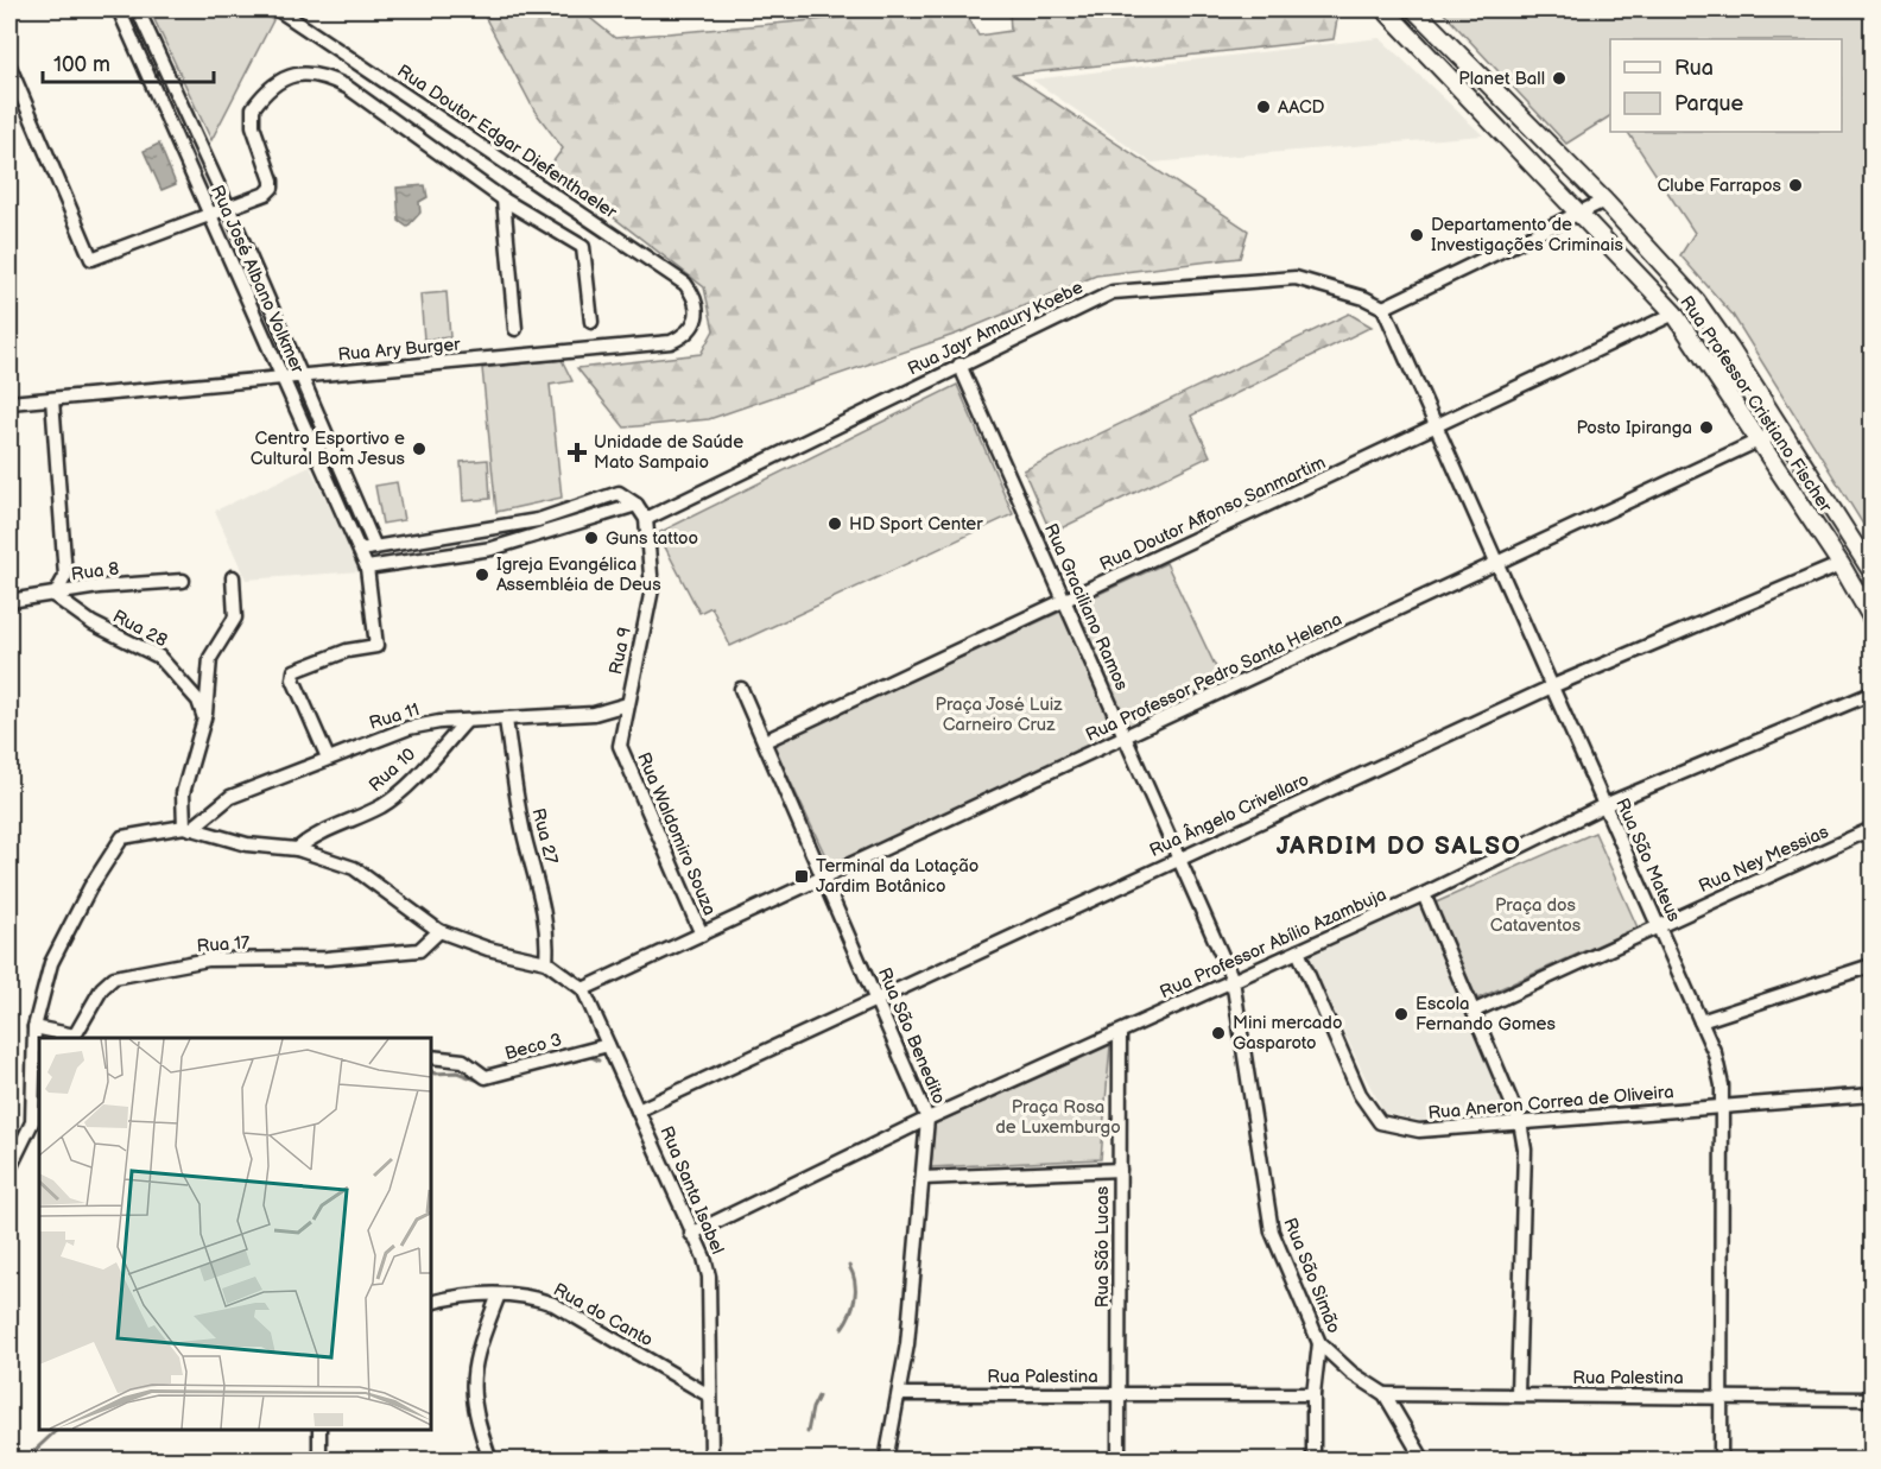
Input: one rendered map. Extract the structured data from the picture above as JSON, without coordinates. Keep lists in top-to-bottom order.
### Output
{
  "streets": {
    "main road": ["Rua Professor Cristiano Fischer"],
    "street": [
      "Rua Doutor Edgar Diefenthaeler",
      "Rua José Albano Volkmer",
      "Rua Jayr Amaury Koebe",
      "Rua Ary Burger",
      "Rua Doutor Affonso Sanmartim",
      "Rua 8",
      "Rua Graciliano Ramos",
      "Rua 28",
      "Rua 9",
      "Rua Professor Pedro Santa Helena",
      "Rua 11",
      "Rua 10",
      "Rua Ângelo Crivellaro",
      "Rua Waldomiro Souza",
      "Rua 27",
      "Rua Ney Messias",
      "Rua São Mateus",
      "Rua Professor Abílio Azambuja",
      "Rua 17",
      "Rua São Benedito",
      "Beco 3",
      "Rua Aneron Correa de Oliveira",
      "Rua Santa Isabel",
      "Rua São Lucas",
      "Rua São Simão",
      "Rua do Canto",
      "Rua Palestina"
    ]
  },
  "crossings": [
    ["Rua Doutor Edgar Diefenthaeler", "Rua Ary Burger"],
    ["Rua José Albano Volkmer", "Rua Ary Burger"],
    ["Rua José Albano Volkmer", "Rua 11"],
    ["Rua Jayr Amaury Koebe", "Rua Graciliano Ramos"],
    ["Rua Jayr Amaury Koebe", "Rua 9"],
    ["Rua Jayr Amaury Koebe", "Rua São Mateus"],
    ["Rua Professor Cristiano Fischer", "Rua Doutor Affonso Sanmartim"],
    ["Rua Professor Cristiano Fischer", "Rua Professor Pedro Santa Helena"],
    ["Rua Professor Cristiano Fischer", "Rua Ângelo Crivellaro"],
    ["Rua Doutor Affonso Sanmartim", "Rua Graciliano Ramos"],
    ["Rua Doutor Affonso Sanmartim", "Rua São Mateus"],
    ["Rua Doutor Affonso Sanmartim", "Rua São Benedito"],
    ["Rua 8", "Rua 28"],
    ["Rua Graciliano Ramos", "Rua Professor Pedro Santa Helena"],
    ["Rua Graciliano Ramos", "Rua Ângelo Crivellaro"],
    ["Rua Graciliano Ramos", "Rua Professor Abílio Azambuja"],
    ["Rua Graciliano Ramos", "Rua São Simão"],
    ["Rua 9", "Rua 11"],
    ["Rua 9", "Rua Waldomiro Souza"],
    ["Rua Professor Pedro Santa Helena", "Rua Waldomiro Souza"],
    ["Rua Professor Pedro Santa Helena", "Rua São Mateus"],
    ["Rua Professor Pedro Santa Helena", "Rua São Benedito"],
    ["Rua Professor Pedro Santa Helena", "Rua Santa Isabel"],
    ["Rua 11", "Rua 10"],
    ["Rua 11", "Rua 27"],
    ["Rua Ângelo Crivellaro", "Rua São Mateus"],
    ["Rua Ângelo Crivellaro", "Rua São Benedito"],
    ["Rua Ângelo Crivellaro", "Rua Santa Isabel"],
    ["Rua Ney Messias", "Rua São Mateus"],
    ["Rua São Mateus", "Rua Professor Abílio Azambuja"],
    ["Rua São Mateus", "Rua Aneron Correa de Oliveira"],
    ["Rua São Mateus", "Rua Palestina"],
    ["Rua Professor Abílio Azambuja", "Rua São Benedito"],
    ["Rua Professor Abílio Azambuja", "Rua Aneron Correa de Oliveira"],
    ["Rua Professor Abílio Azambuja", "Rua Santa Isabel"],
    ["Rua Professor Abílio Azambuja", "Rua São Lucas"],
    ["Rua Professor Abílio Azambuja", "Rua São Simão"],
    ["Rua São Benedito", "Rua Palestina"],
    ["Beco 3", "Rua Santa Isabel"],
    ["Rua Santa Isabel", "Rua do Canto"],
    ["Rua São Lucas", "Rua Palestina"],
    ["Rua São Simão", "Rua Palestina"]
  ],
  "districts": ["JARDIM DO SALSO"],
  "parks": ["Praça José Luiz Carneiro Cruz", "Praça dos Cataventos", "Praça Rosa de Luxemburgo"],
  "places": {
    "other": [
      "Planet Ball",
      "AACD",
      "Clube Farrapos",
      "Departamento de Investigações Criminais",
      "Posto Ipiranga",
      "Centro Esportivo e Cultural Bom Jesus",
      "HD Sport Center",
      "Guns tattoo",
      "Igreja Evangélica Assembléia de Deus",
      "Escola Fernando Gomes",
      "Mini mercado Gasparoto"
    ],
    "health": ["Unidade de Saúde Mato Sampaio"],
    "transit": ["Terminal da Lotação Jardim Botânico"]
  },
  "legend": ["Rua", "Parque"],
  "scale_bar": "100 m"
}
